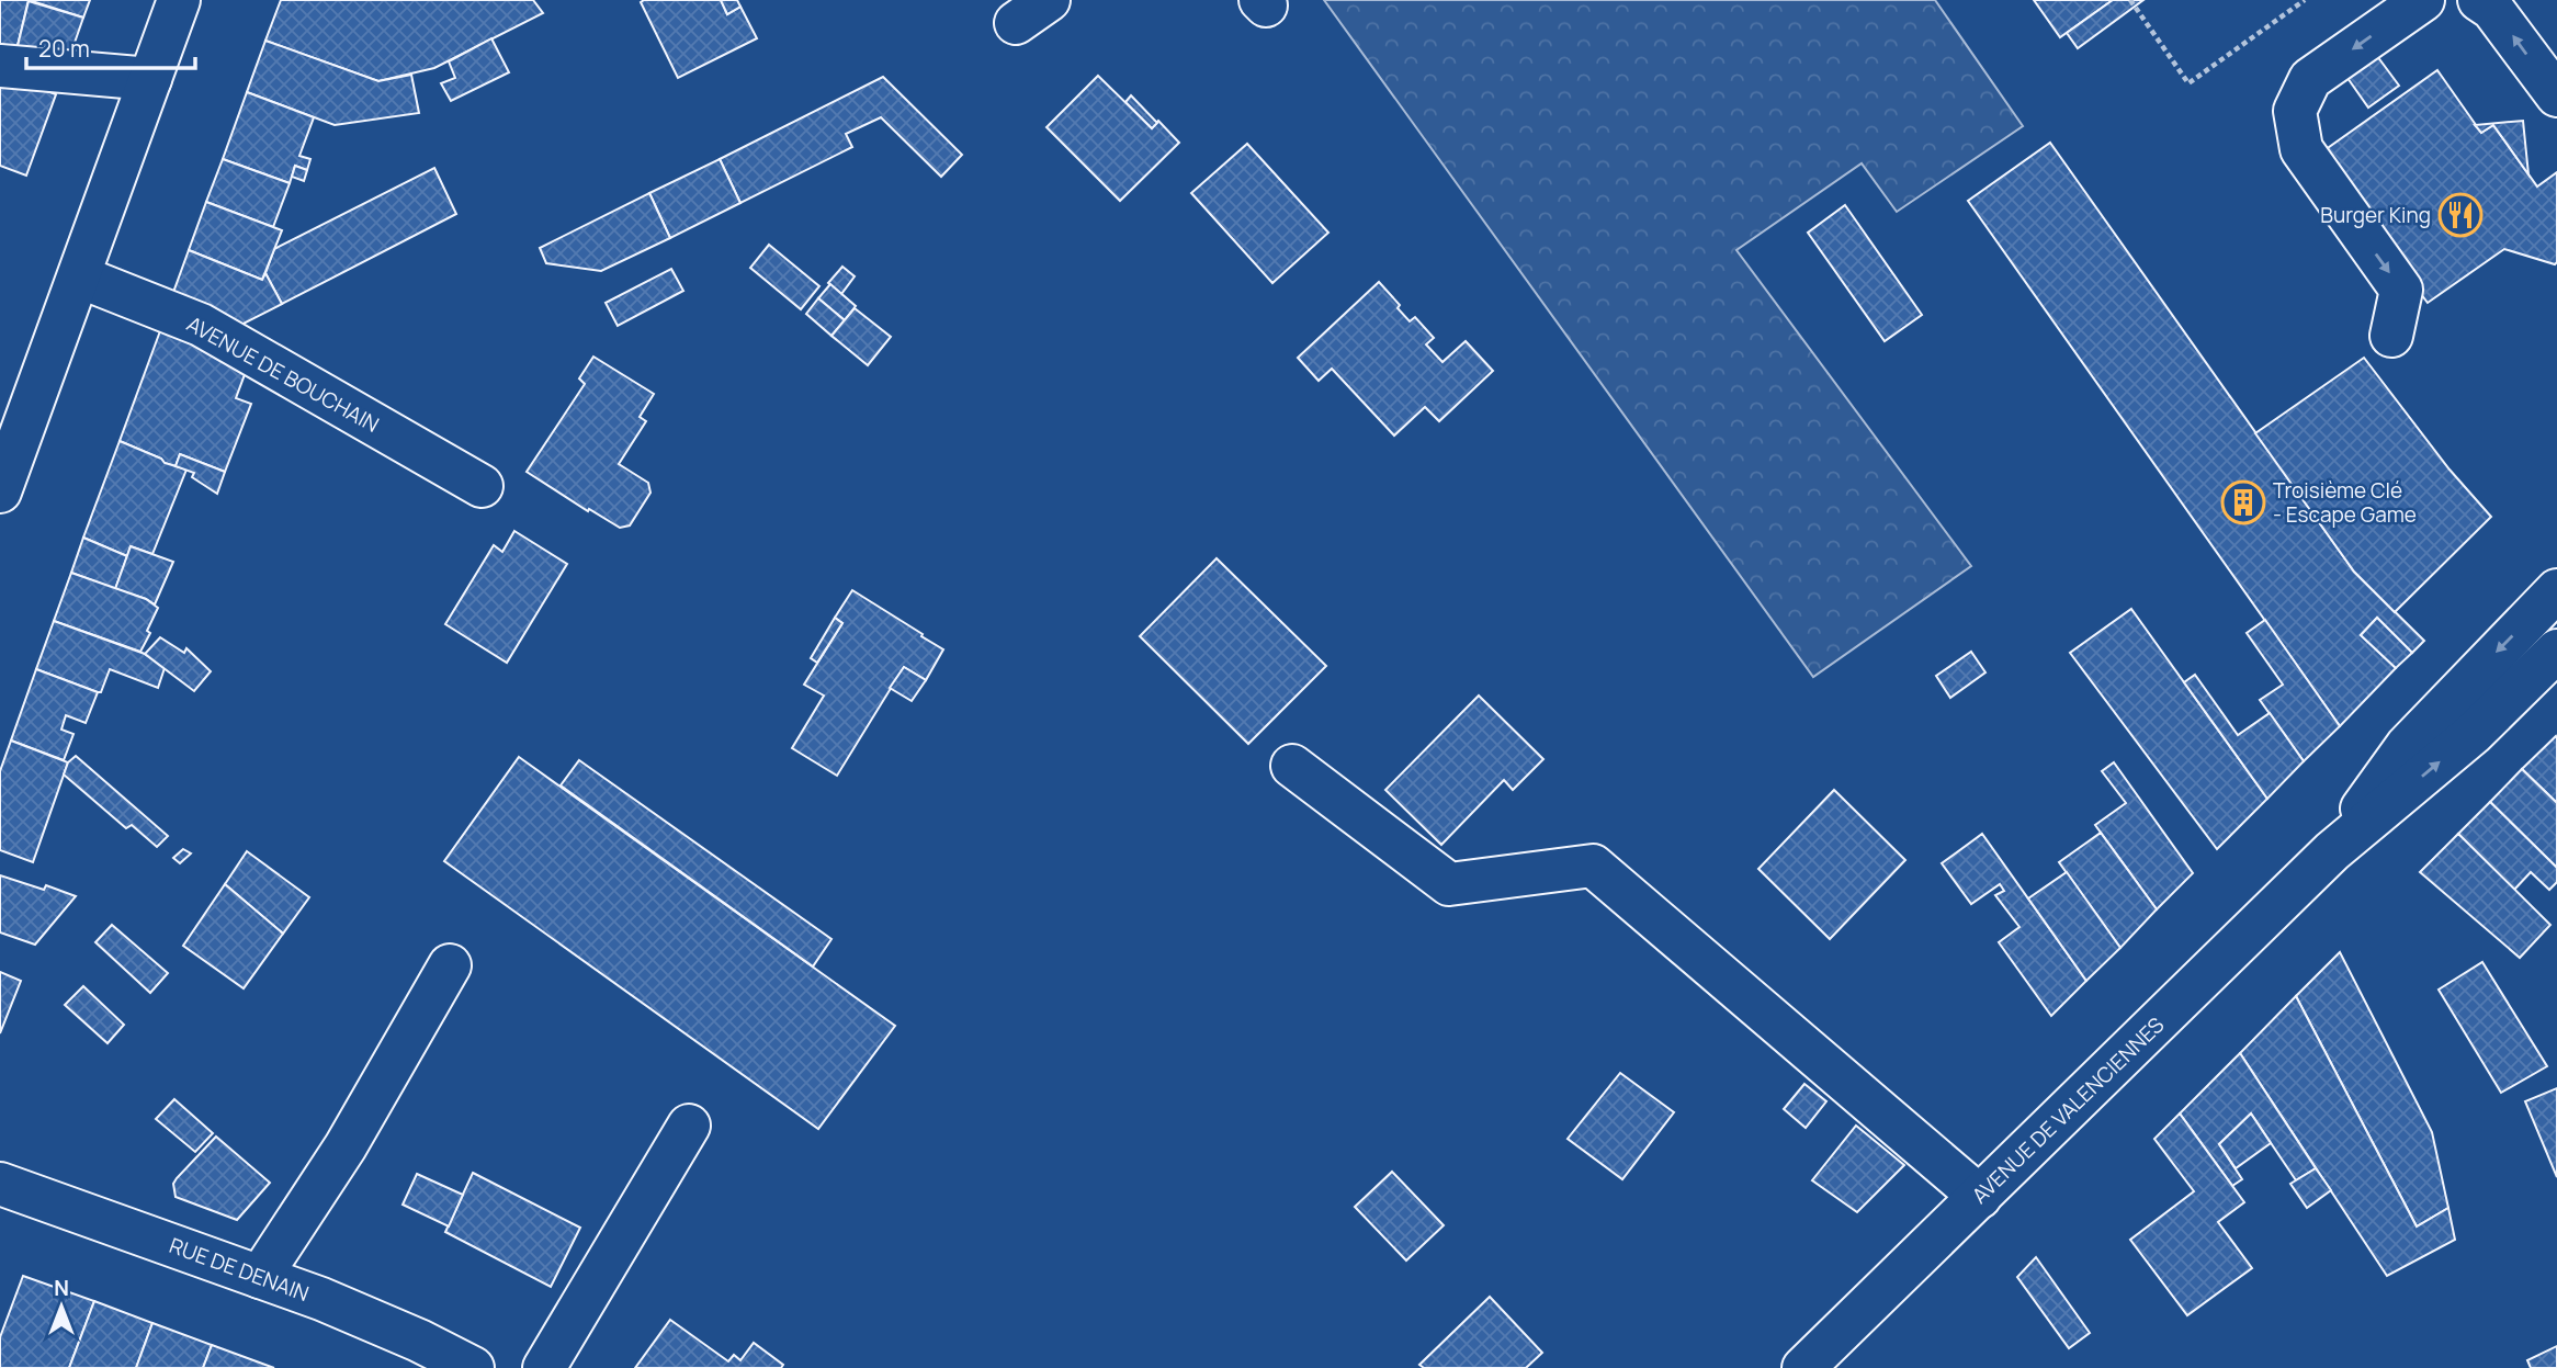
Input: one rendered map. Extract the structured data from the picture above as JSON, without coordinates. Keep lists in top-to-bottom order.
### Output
{
  "streets": {
    "main road": ["AVENUE DE BOUCHAIN", "AVENUE DE VALENCIENNES", "RUE DE DENAIN"]
  },
  "places": {
    "restaurant": ["Burger King"],
    "building": ["Troisième Clé - Escape Game"]
  },
  "scale_bar": "20 m",
  "north": "top"
}
